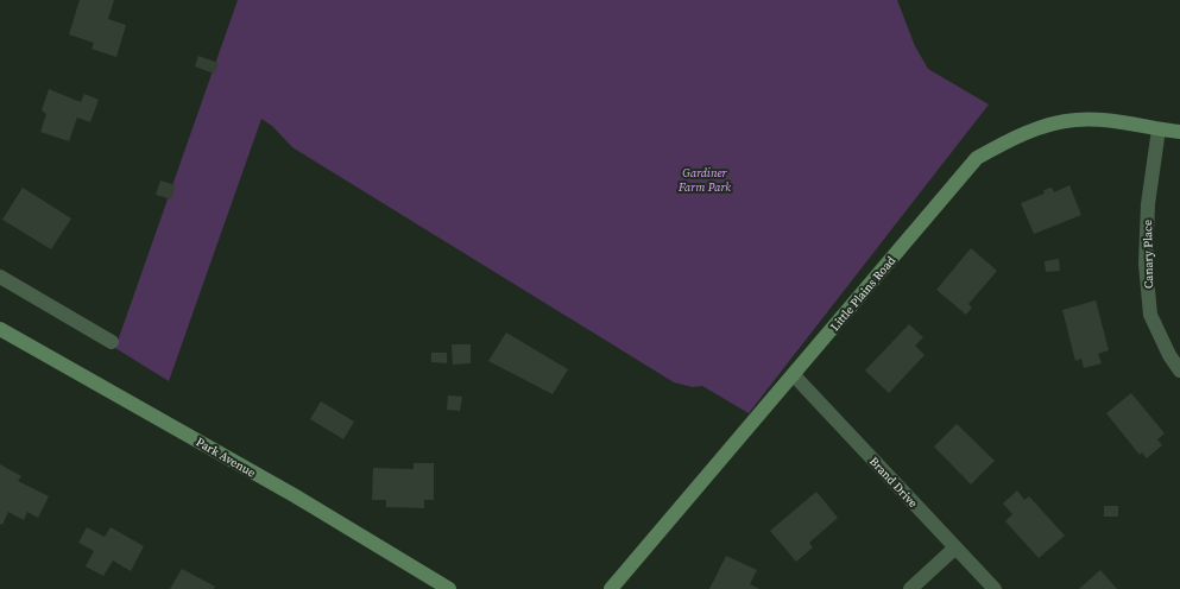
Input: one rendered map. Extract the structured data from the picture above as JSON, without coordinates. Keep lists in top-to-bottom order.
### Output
{
  "streets": {
    "street": [
      "Canary Place",
      "Little Plains Road",
      "Park Avenue",
      "Brand Drive"
    ]
  },
  "crossings": [
    ["Canary Place", "Little Plains Road"],
    ["Little Plains Road", "Brand Drive"]
  ],
  "parks": ["Gardiner Farm Park"]
}
